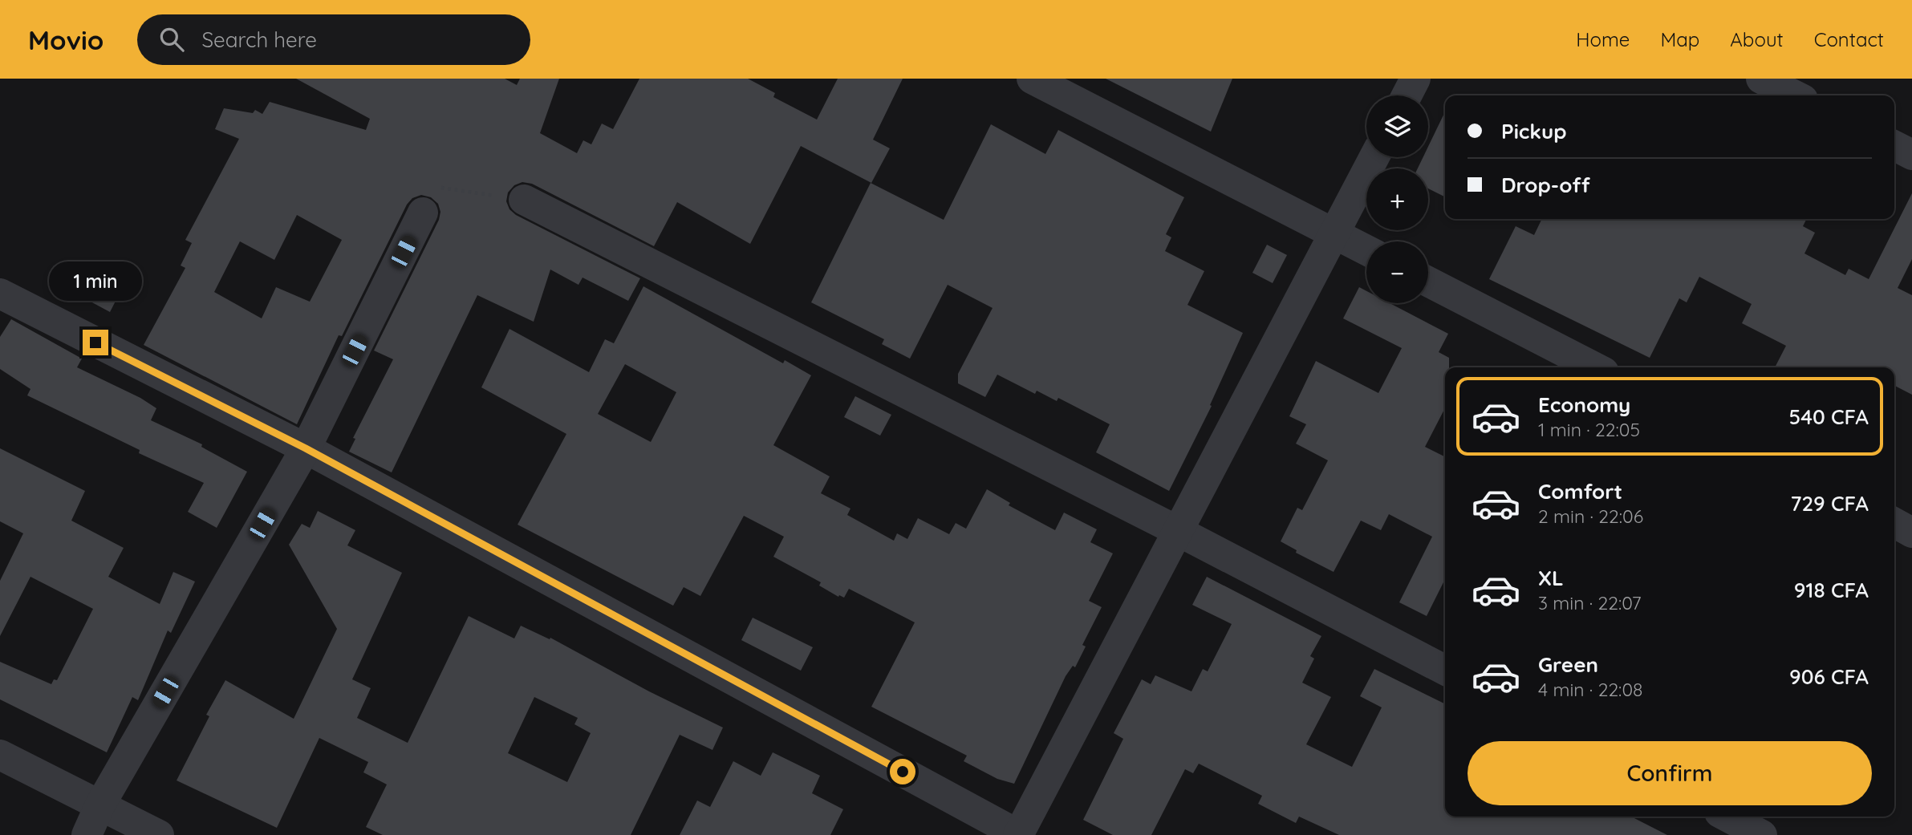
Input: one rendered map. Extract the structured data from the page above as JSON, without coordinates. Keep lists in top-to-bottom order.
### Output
{
  "page": {
    "header": "Movio",
    "search": "Search here",
    "nav": [
      "Home",
      "Map",
      "About",
      "Contact"
    ],
    "map_buttons": ["+", "−"],
    "banner": ["Pickup", "Drop-off"],
    "bubble": "1 min",
    "list": [
      {
        "name": "Economy",
        "note": "1 min · 22:05",
        "value": "540 CFA"
      },
      {
        "name": "Comfort",
        "note": "2 min · 22:06",
        "value": "729 CFA"
      },
      {
        "name": "XL",
        "note": "3 min · 22:07",
        "value": "918 CFA"
      },
      {
        "name": "Green",
        "note": "4 min · 22:08",
        "value": "906 CFA"
      }
    ],
    "buttons": "Confirm"
  }
}
